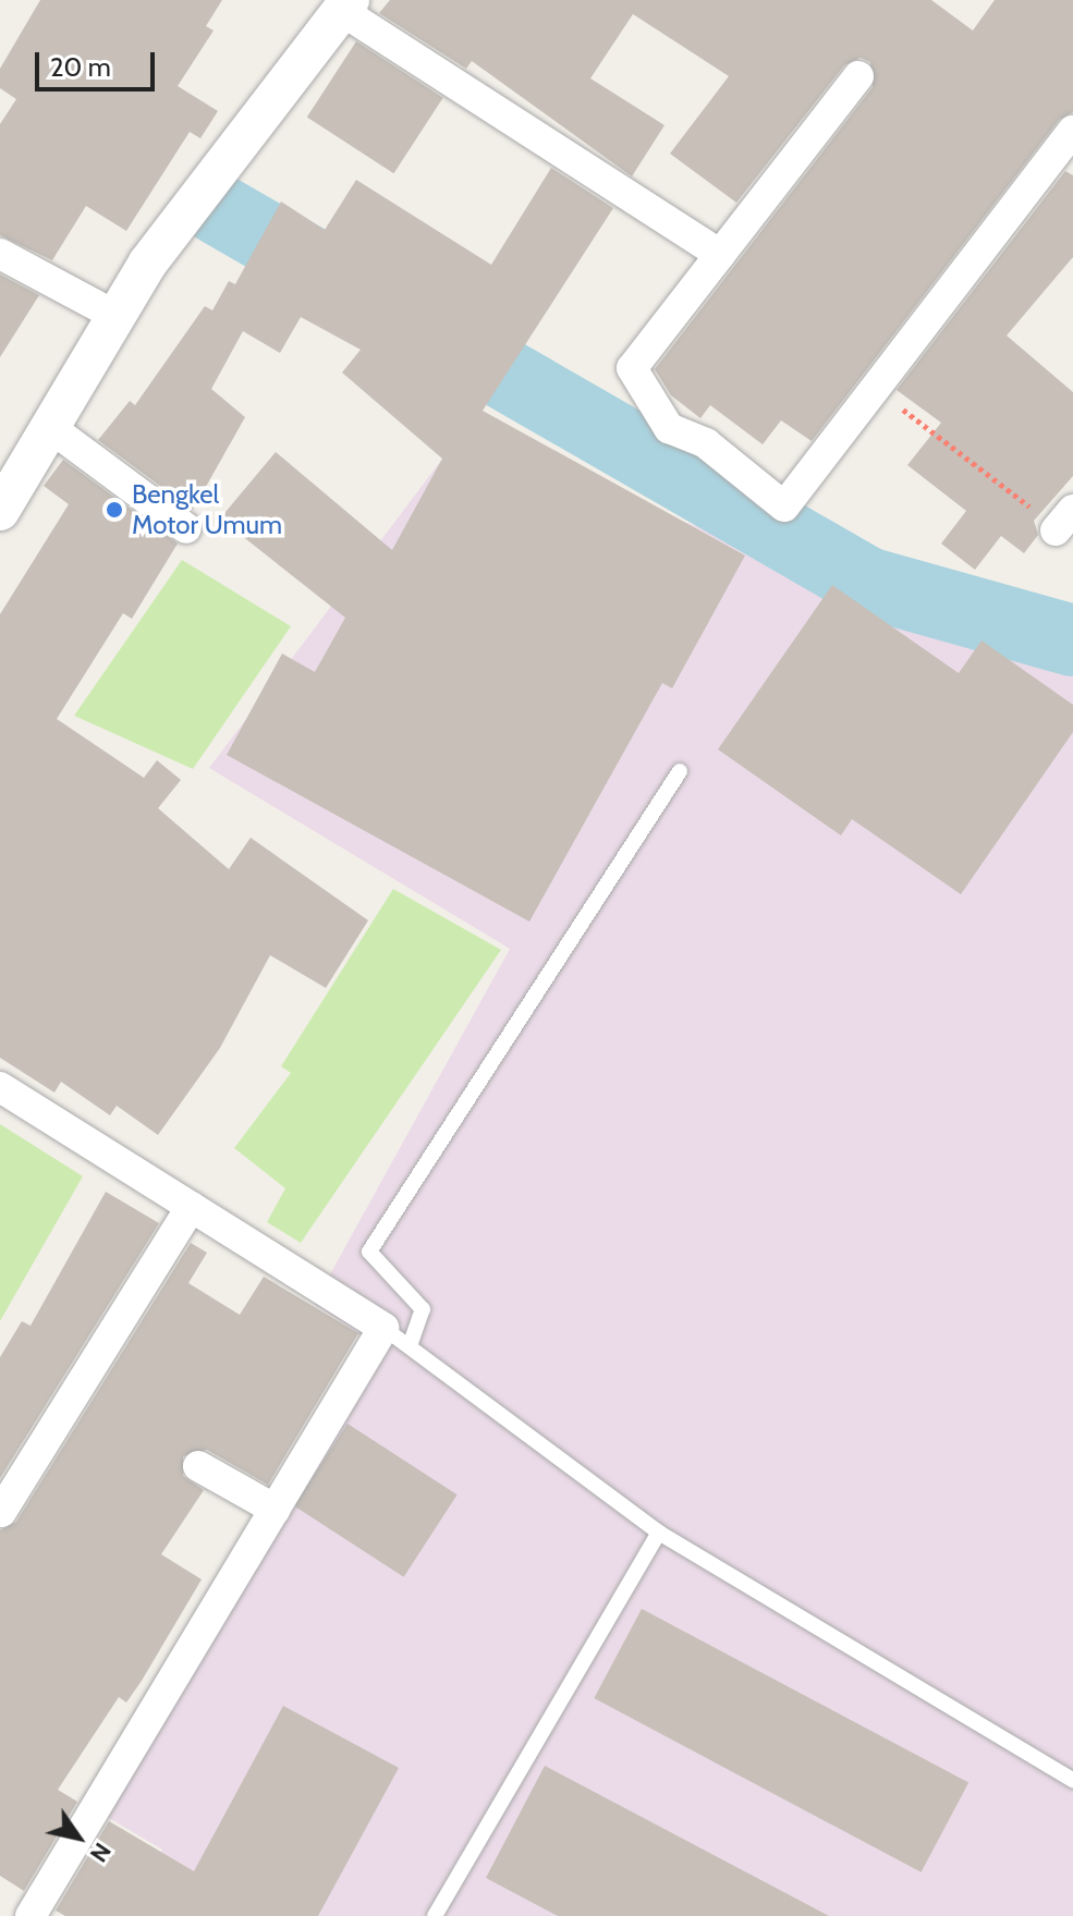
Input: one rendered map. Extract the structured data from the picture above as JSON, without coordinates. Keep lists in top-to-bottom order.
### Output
{
  "places": ["Bengkel Motor Umum"],
  "scale_bar": "20 m",
  "north": "bottom right"
}
